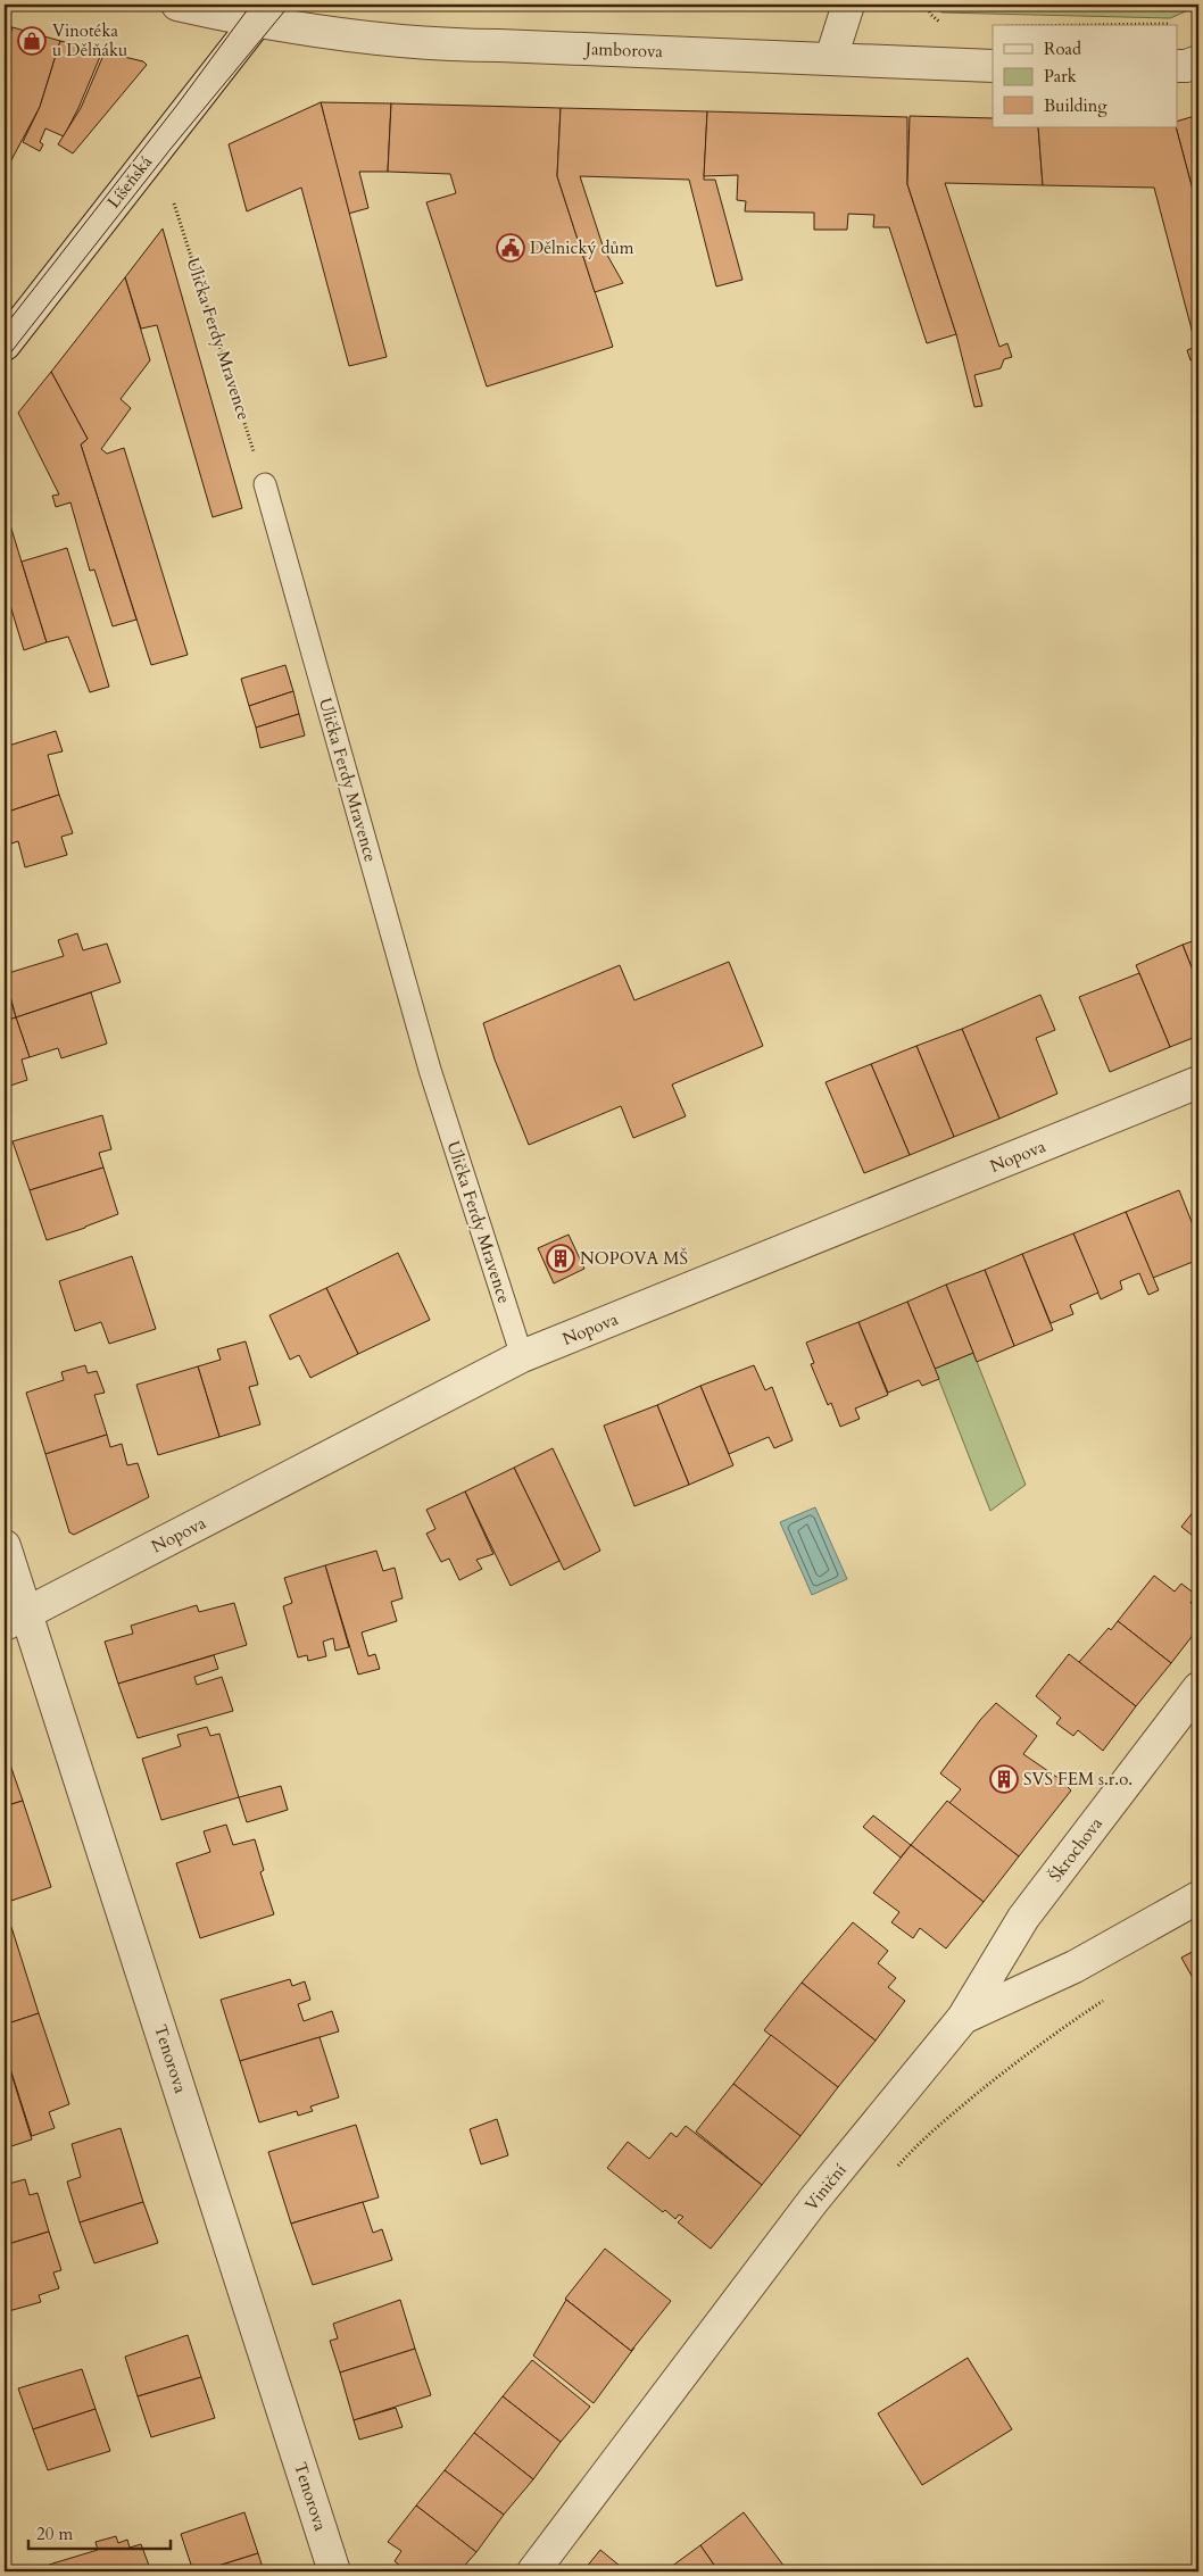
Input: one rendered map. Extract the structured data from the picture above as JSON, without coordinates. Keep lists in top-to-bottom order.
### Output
{
  "streets": {
    "street": [
      "Jamborova",
      "Líšeňská",
      "Nopova",
      "Škrochova",
      "Tenorova",
      "Viniční"
    ],
    "lane": ["Ulička Ferdy Mravence"]
  },
  "crossings": [
    ["Jamborova", "Líšeňská"],
    ["Ulička Ferdy Mravence", "Nopova"],
    ["Nopova", "Tenorova"],
    ["Škrochova", "Viniční"]
  ],
  "places": {
    "shop": ["Vinotéka u Dělňáku"],
    "public building": ["Dělnický dům"],
    "building": ["NOPOVA MŠ", "SVS FEM s.r.o."]
  },
  "legend": ["Road", "Park", "Building"],
  "scale_bar": "20 m"
}
